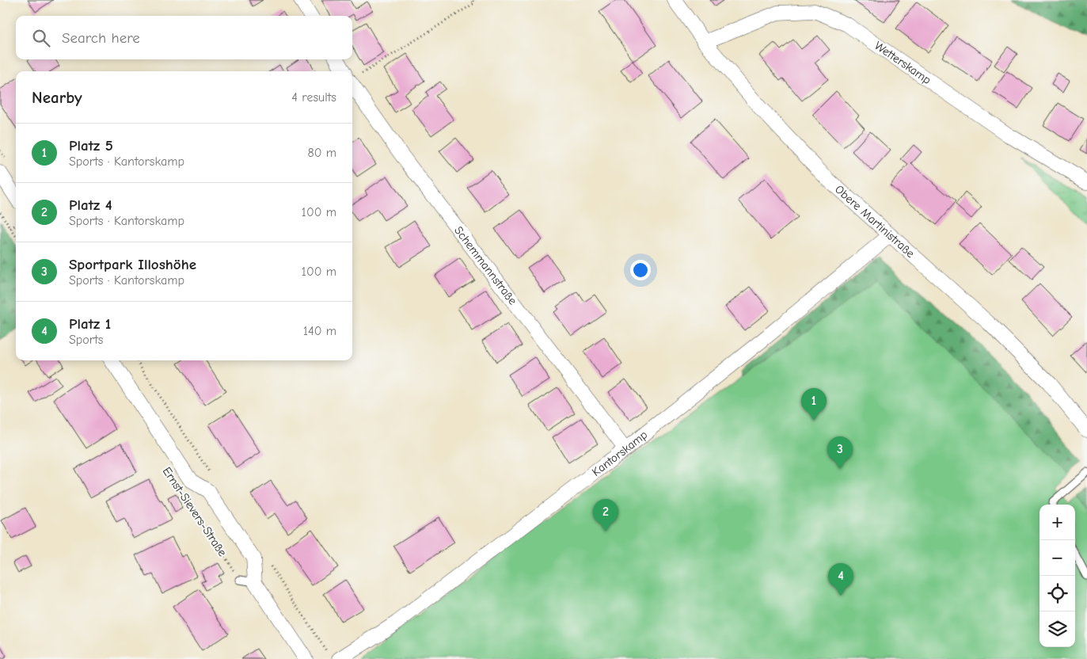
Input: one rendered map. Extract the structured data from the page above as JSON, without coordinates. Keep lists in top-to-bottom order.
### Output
{
  "streets": {
    "street": [
      "Wetterskamp",
      "Obere Martinistraße",
      "Schemmannstraße",
      "Kantorskamp",
      "Ernst-Sievers-Straße"
    ]
  },
  "crossings": [
    ["Wetterskamp", "Obere Martinistraße"],
    ["Obere Martinistraße", "Kantorskamp"],
    ["Schemmannstraße", "Kantorskamp"]
  ],
  "page": {
    "search": "Search here",
    "heading": ["Nearby", "4 results"],
    "list": [
      {
        "mark": "1",
        "name": "Platz 5",
        "note": "Sports · Kantorskamp",
        "value": "80 m"
      },
      {
        "mark": "2",
        "name": "Platz 4",
        "note": "Sports · Kantorskamp",
        "value": "100 m"
      },
      {
        "mark": "3",
        "name": "Sportpark Illoshöhe",
        "note": "Sports · Kantorskamp",
        "value": "100 m"
      },
      {
        "mark": "4",
        "name": "Platz 1",
        "note": "Sports",
        "value": "140 m"
      }
    ],
    "pins": [
      "1",
      "3",
      "2",
      "4"
    ],
    "map_buttons": ["+", "−"]
  }
}
